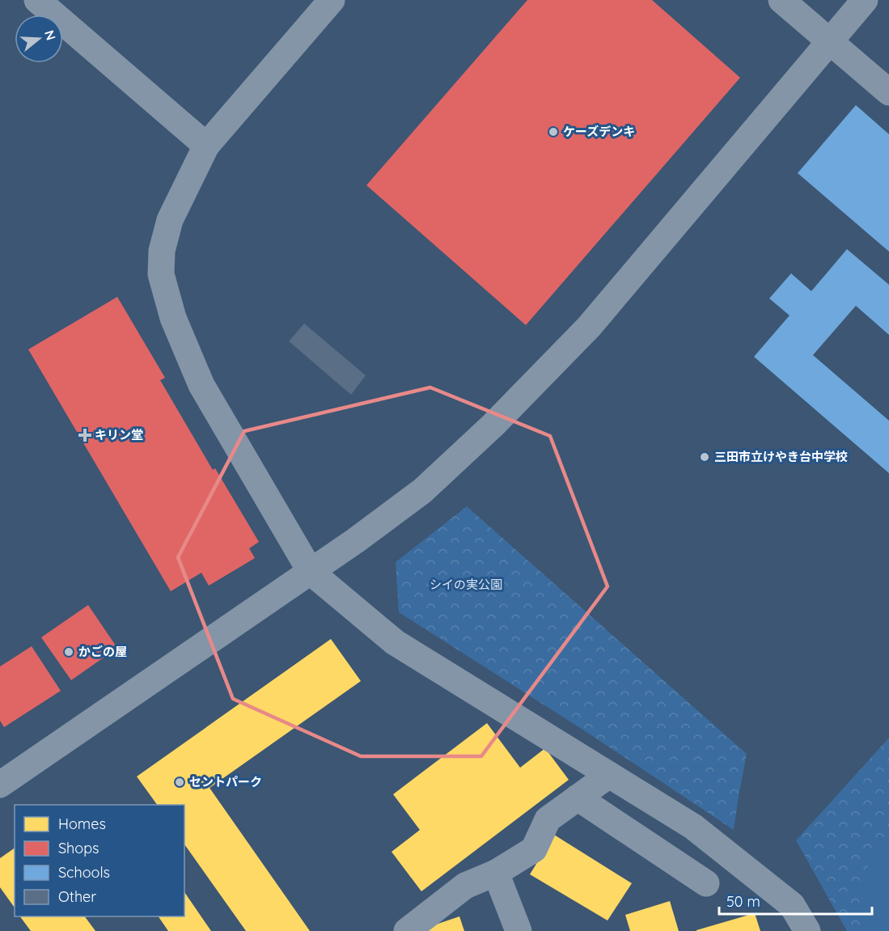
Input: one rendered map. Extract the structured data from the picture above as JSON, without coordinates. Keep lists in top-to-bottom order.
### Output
{
  "parks": ["シイの実公園"],
  "places": {
    "other": [
      "ケーズデンキ",
      "三田市立けやき台中学校",
      "かごの屋",
      "セントパーク"
    ],
    "health": ["キリン堂"]
  },
  "legend": [
    "Homes",
    "Shops",
    "Schools",
    "Other"
  ],
  "scale_bar": "50 m",
  "north": "right"
}
